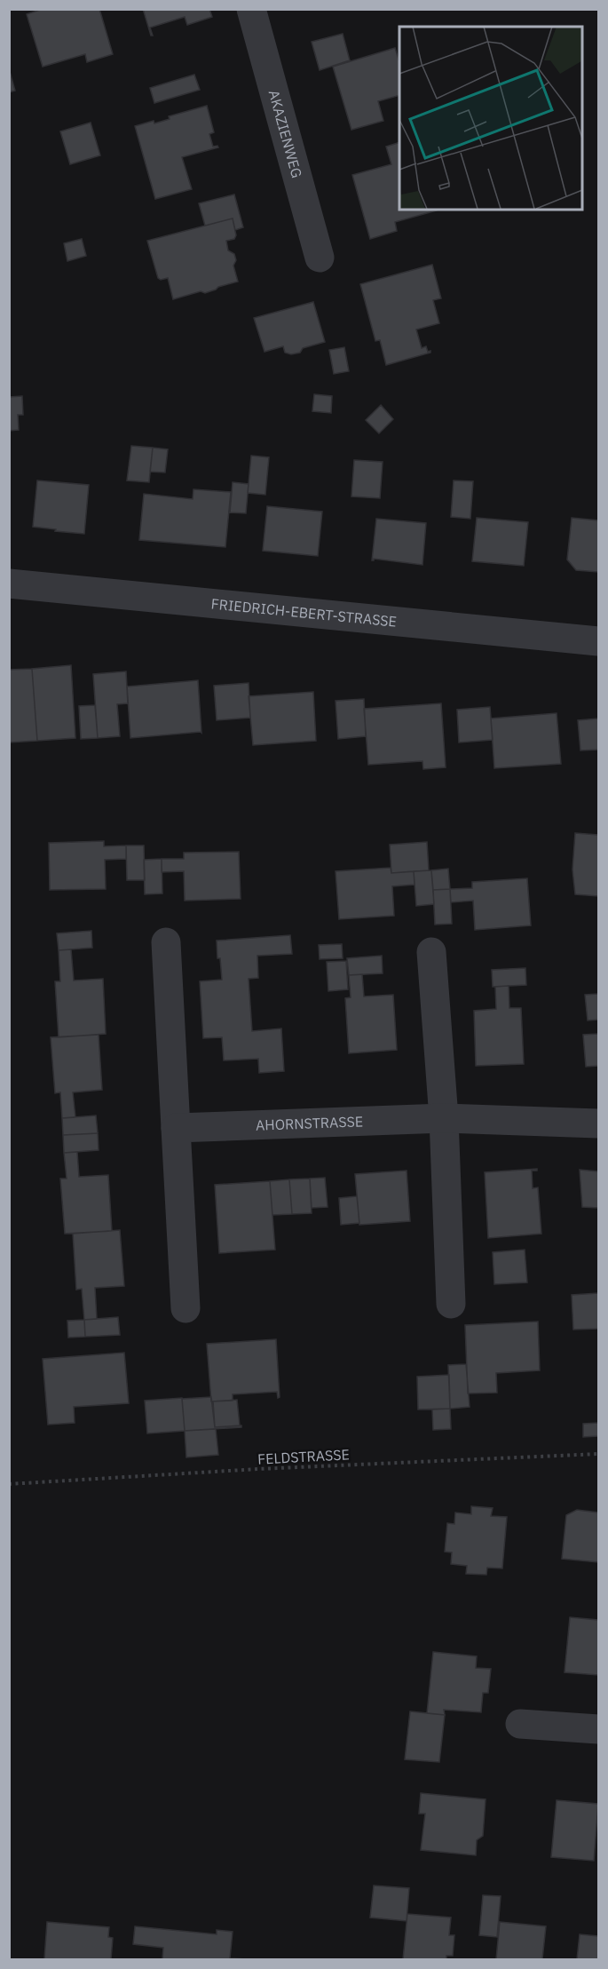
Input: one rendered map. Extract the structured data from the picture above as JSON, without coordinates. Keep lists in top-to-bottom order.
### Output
{
  "streets": {
    "street": ["AKAZIENWEG", "FRIEDRICH-EBERT-STRASSE", "AHORNSTRASSE"],
    "path": ["FELDSTRASSE"]
  }
}
